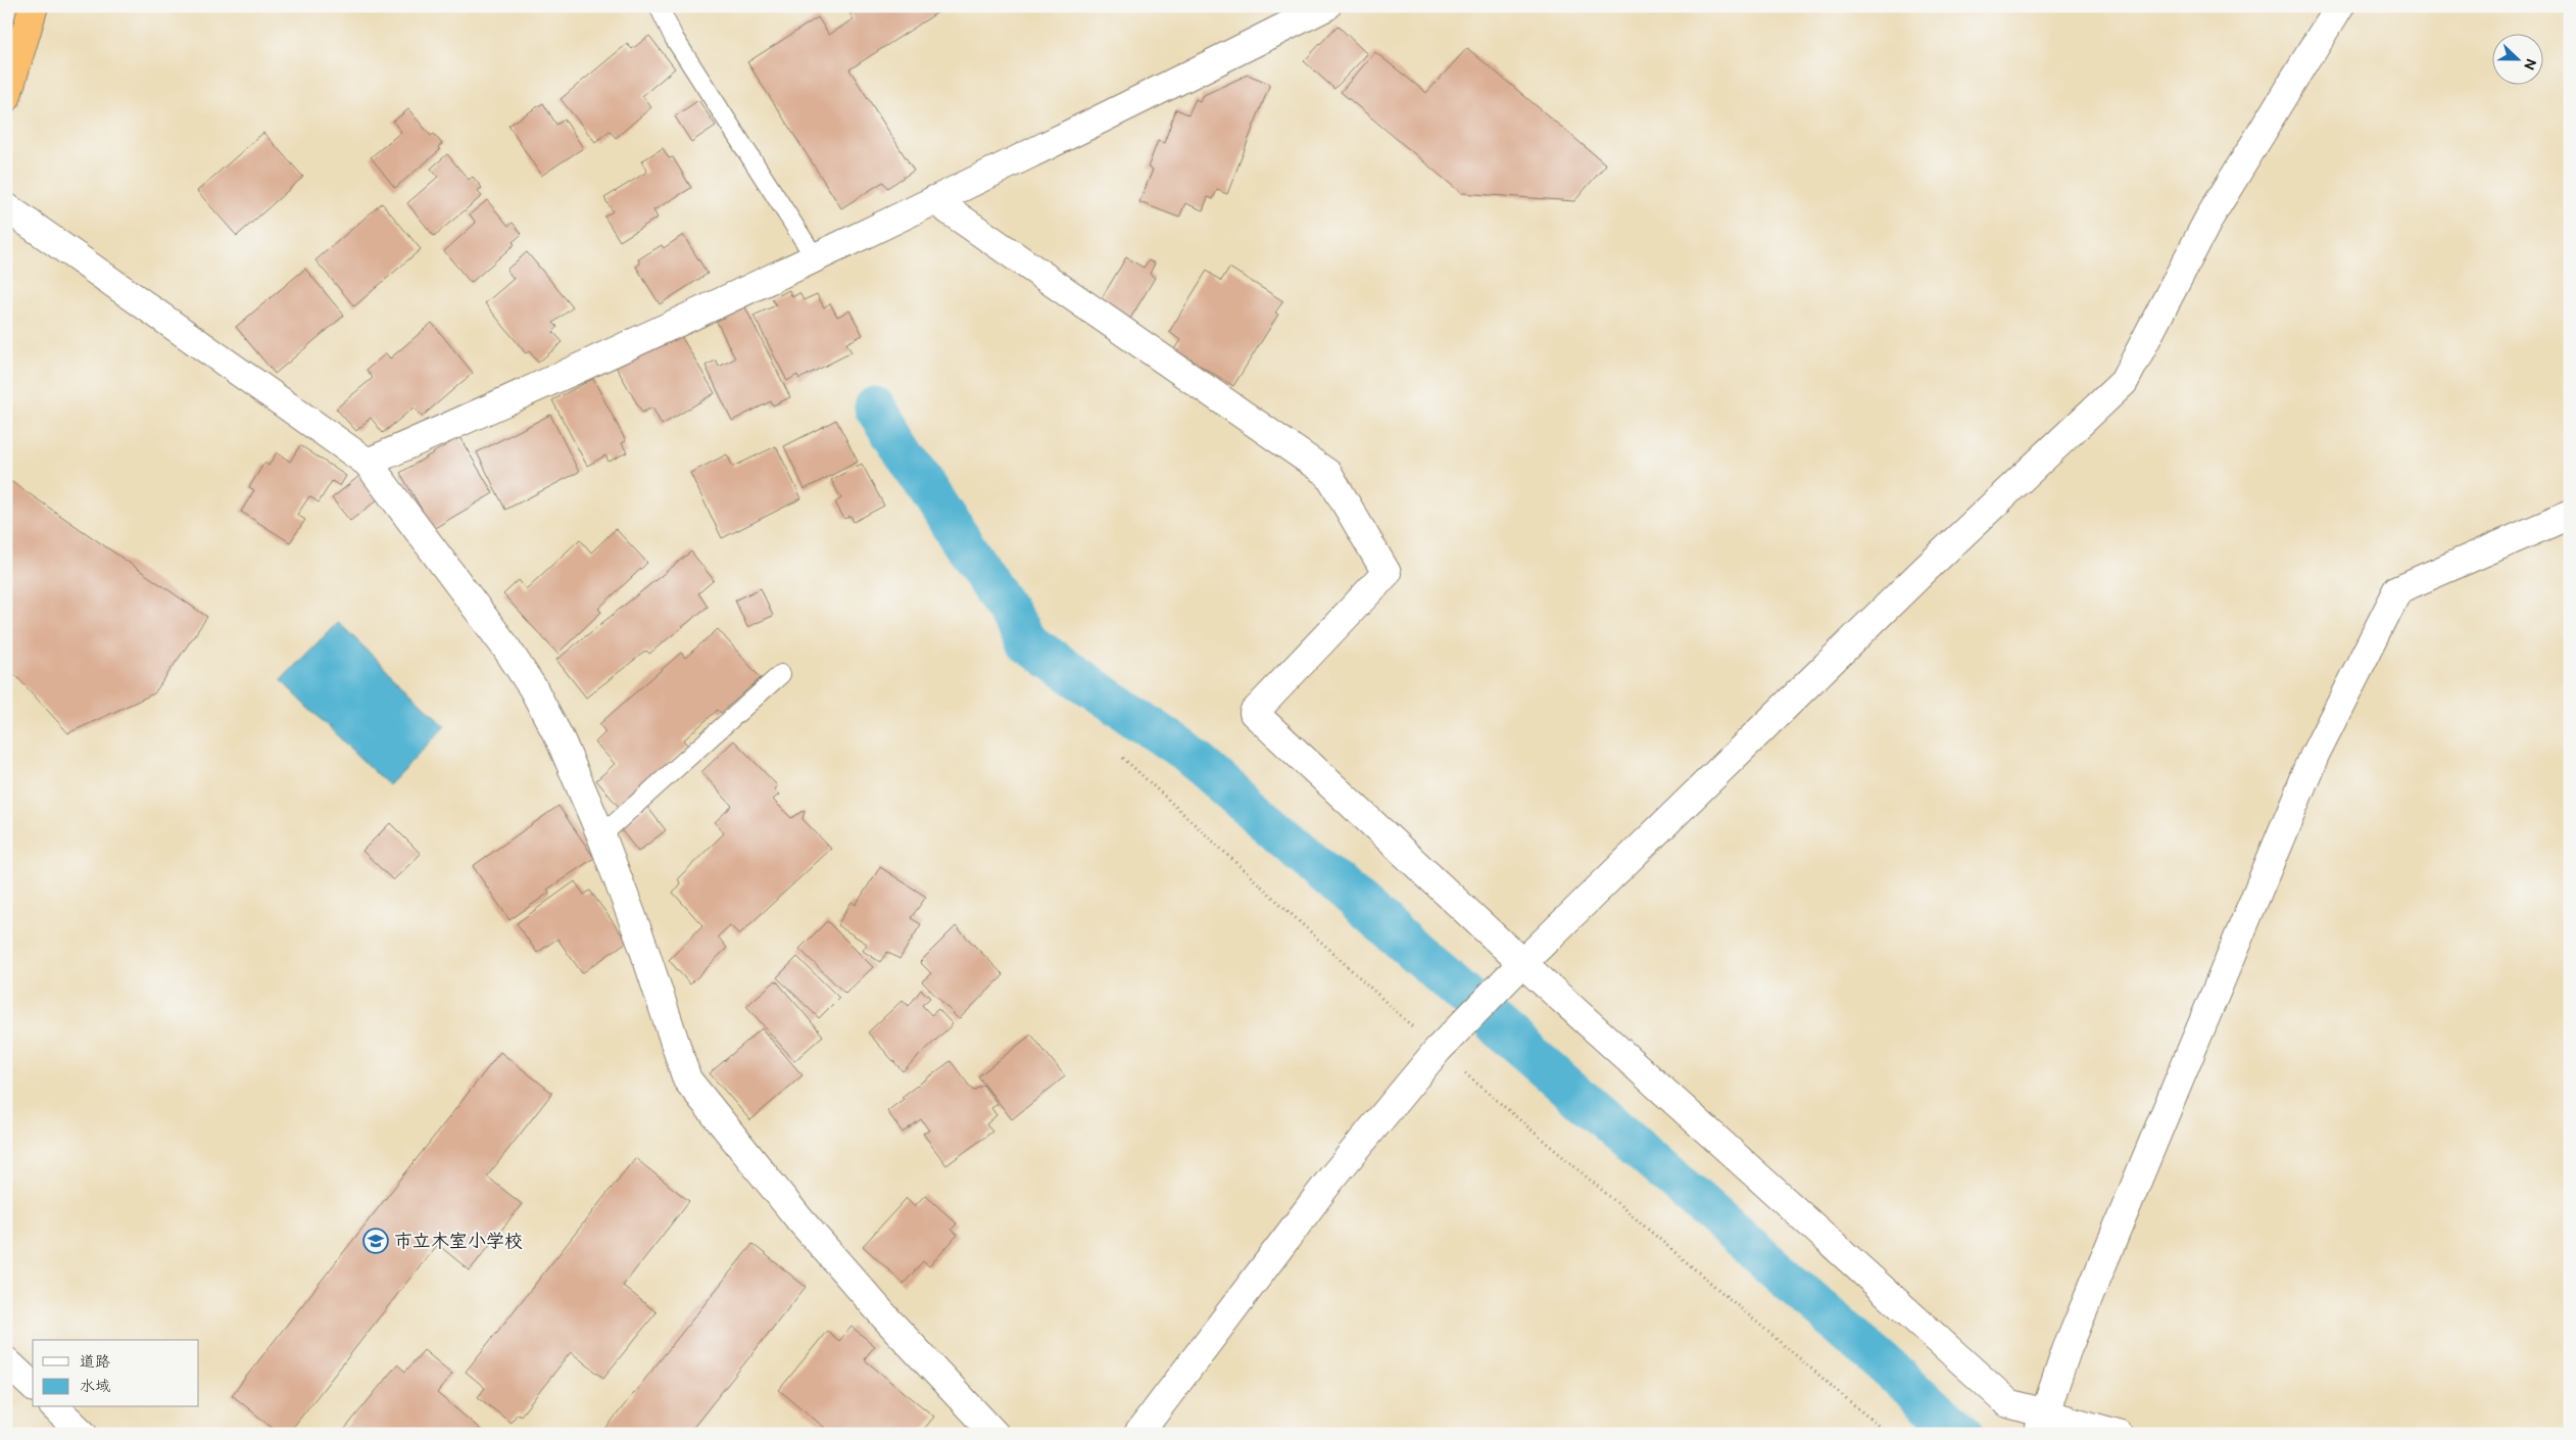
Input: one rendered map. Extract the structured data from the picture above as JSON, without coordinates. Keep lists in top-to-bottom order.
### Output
{
  "places": {
    "school or university": ["市立木室小学校"]
  },
  "legend": ["道路", "水域"],
  "north": "right"
}
